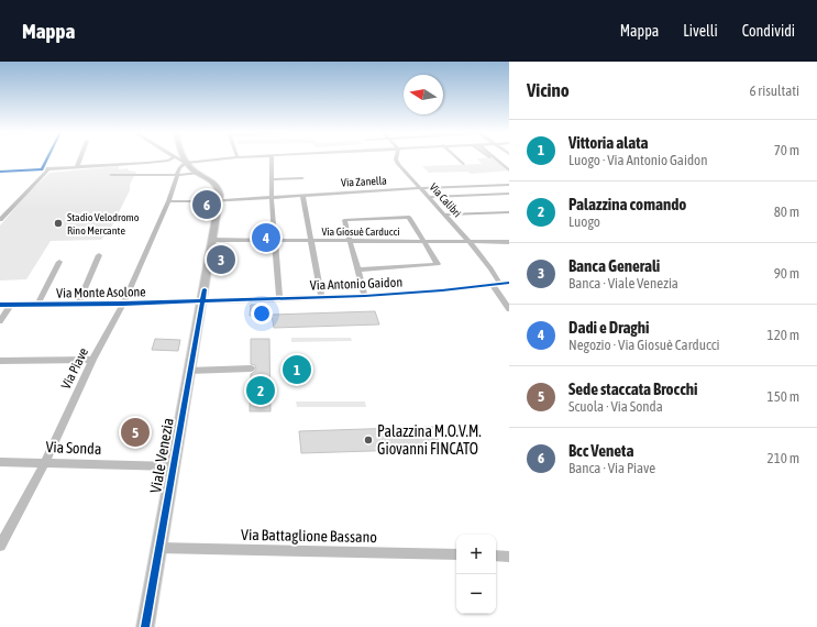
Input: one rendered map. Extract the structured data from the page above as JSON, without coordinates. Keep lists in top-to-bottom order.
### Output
{
  "streets": {
    "main road": ["Viale Venezia"],
    "street": [
      "Via Zanella",
      "Via Calibri",
      "Via Giosuè Carducci",
      "Via Antonio Gaidon",
      "Via Monte Asolone",
      "Via Piave",
      "Via Sonda",
      "Via Battaglione Bassano"
    ]
  },
  "crossings": [
    ["Via Zanella", "Via Calibri"],
    ["Via Zanella", "Viale Venezia"],
    ["Via Calibri", "Via Giosuè Carducci"],
    ["Via Calibri", "Via Antonio Gaidon"],
    ["Via Giosuè Carducci", "Viale Venezia"],
    ["Via Antonio Gaidon", "Via Monte Asolone"],
    ["Via Antonio Gaidon", "Viale Venezia"],
    ["Via Monte Asolone", "Via Piave"],
    ["Via Monte Asolone", "Viale Venezia"],
    ["Via Piave", "Via Sonda"],
    ["Via Sonda", "Viale Venezia"],
    ["Viale Venezia", "Via Battaglione Bassano"]
  ],
  "places": ["Stadio Velodromo Rino Mercante", "Palazzina M.O.V.M. Giovanni FINCATO"],
  "north": "left",
  "page": {
    "header": "Mappa",
    "nav": ["Mappa", "Livelli", "Condividi"],
    "heading": ["Vicino", "6 risultati"],
    "list": [
      {
        "mark": "1",
        "name": "Vittoria alata",
        "note": "Luogo · Via Antonio Gaidon",
        "value": "70 m"
      },
      {
        "mark": "2",
        "name": "Palazzina comando",
        "note": "Luogo",
        "value": "80 m"
      },
      {
        "mark": "3",
        "name": "Banca Generali",
        "note": "Banca · Viale Venezia",
        "value": "90 m"
      },
      {
        "mark": "4",
        "name": "Dadi e Draghi",
        "note": "Negozio · Via Giosuè Carducci",
        "value": "120 m"
      },
      {
        "mark": "5",
        "name": "Sede staccata Brocchi",
        "note": "Scuola · Via Sonda",
        "value": "150 m"
      },
      {
        "mark": "6",
        "name": "Bcc Veneta",
        "note": "Banca · Via Piave",
        "value": "210 m"
      }
    ],
    "pins": [
      "6",
      "4",
      "3",
      "1",
      "2",
      "5"
    ],
    "map_buttons": ["+", "−"]
  }
}
